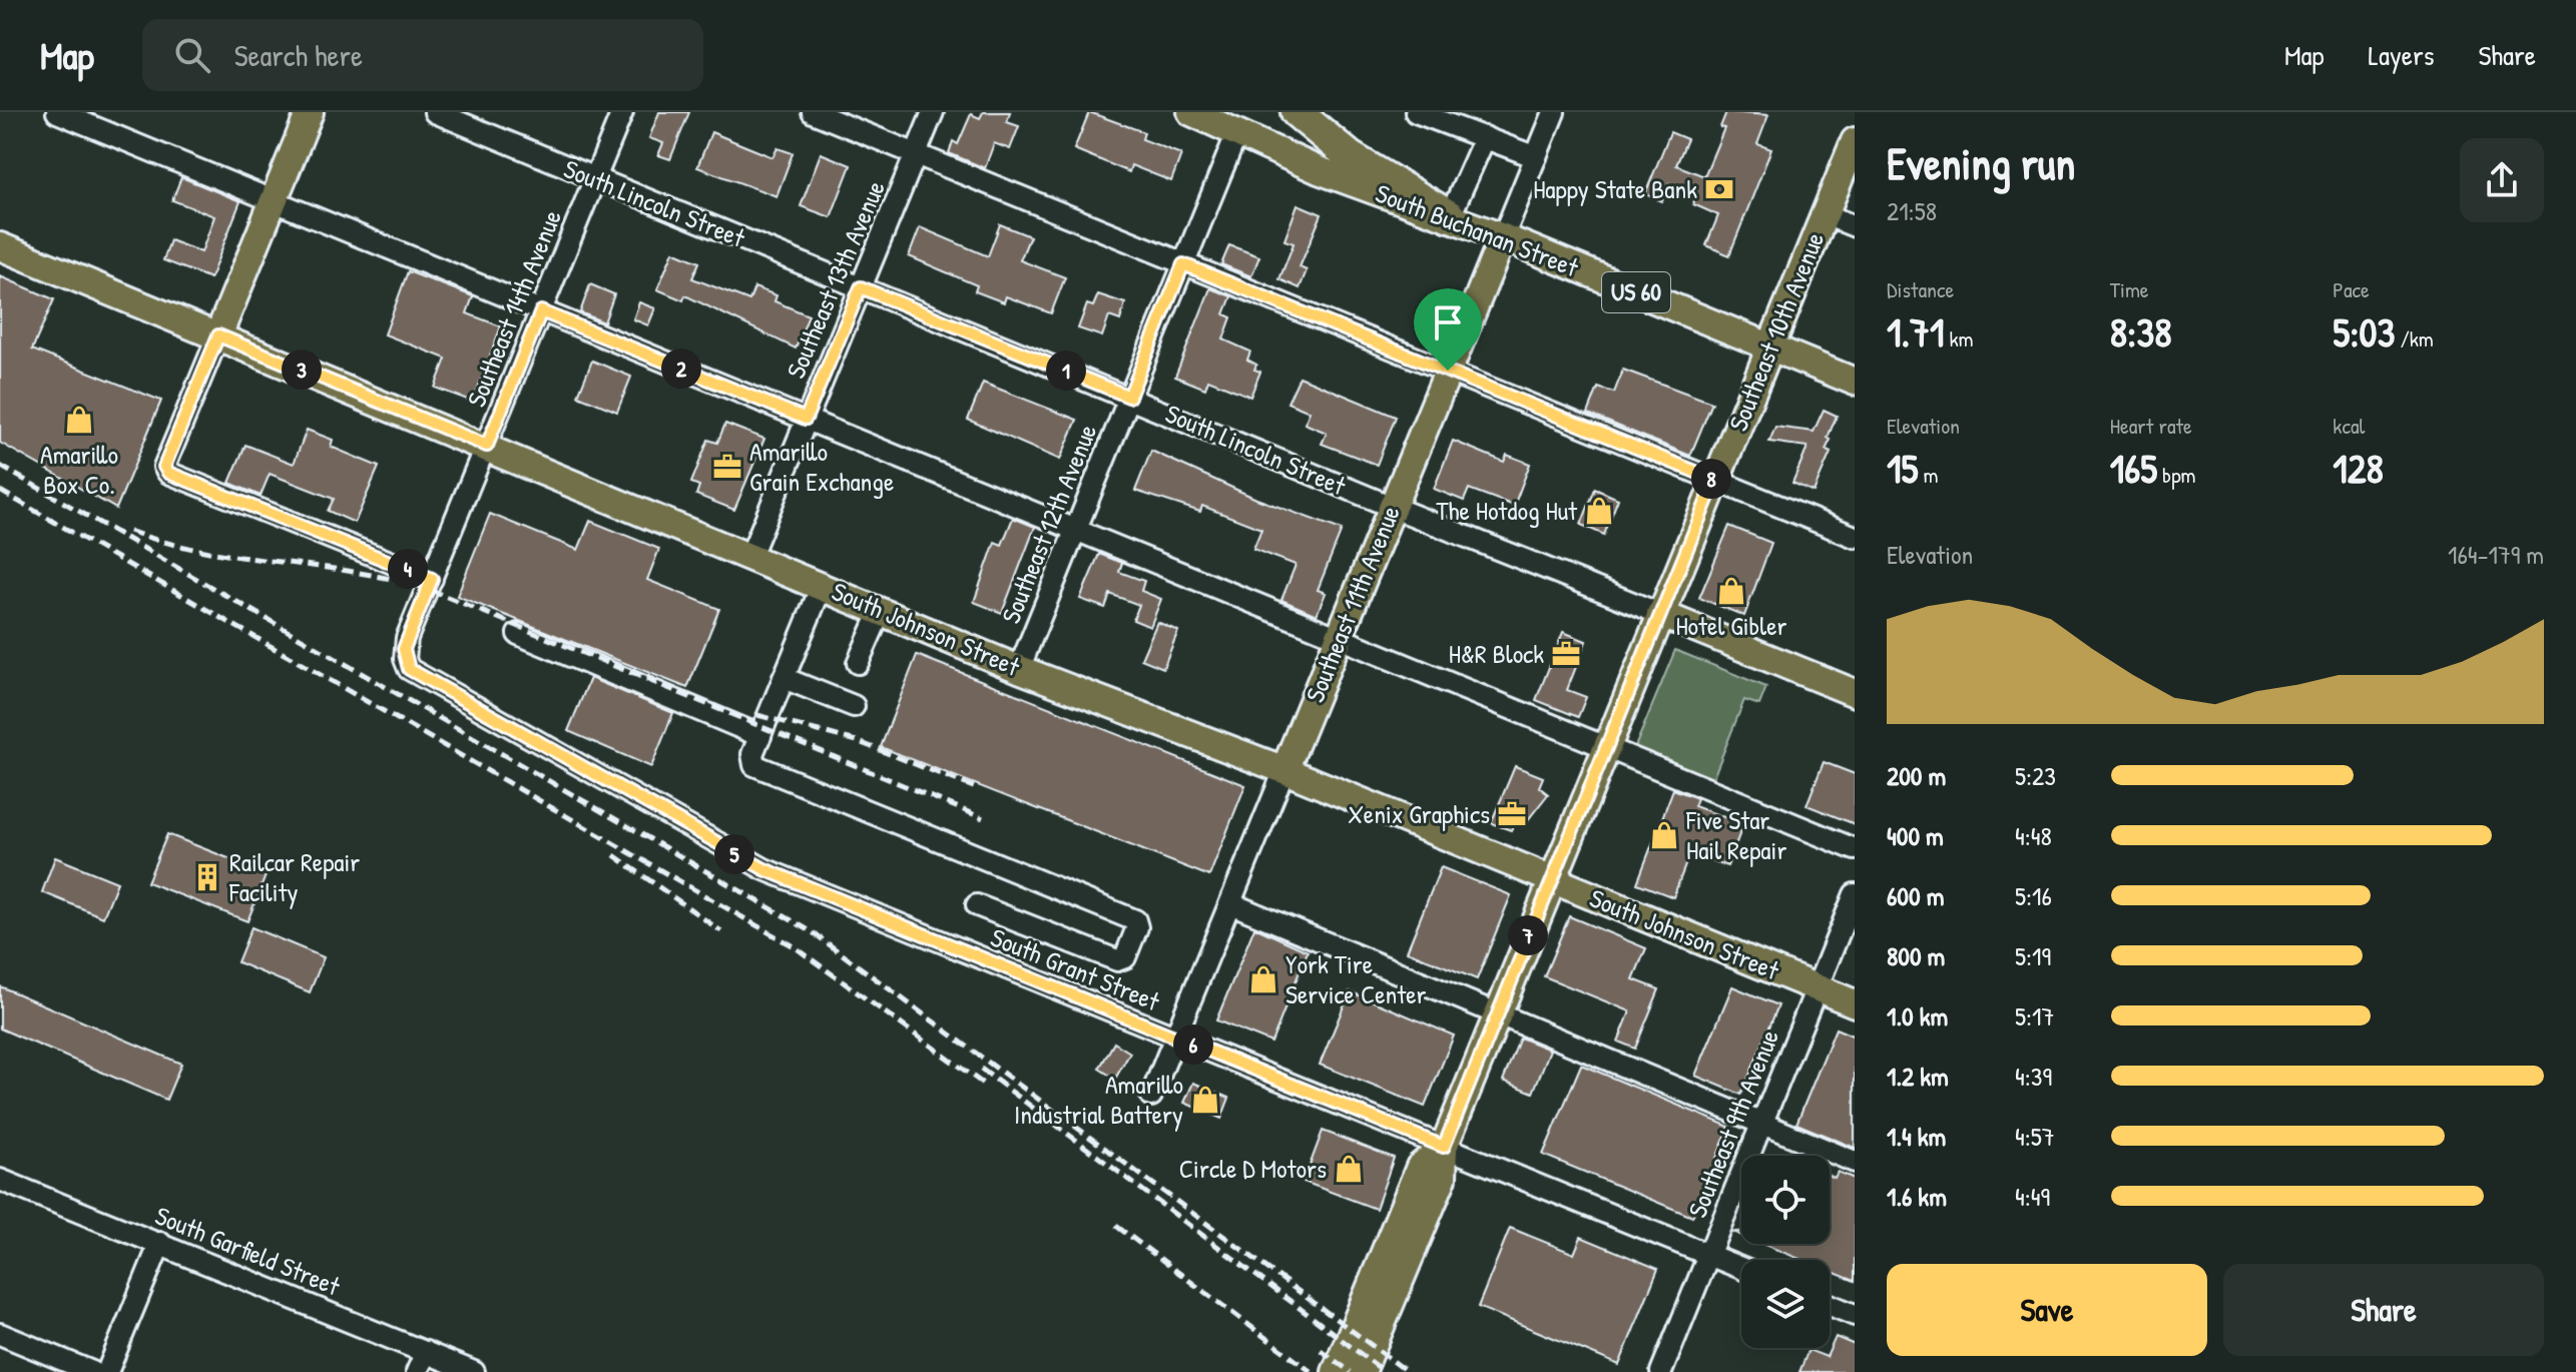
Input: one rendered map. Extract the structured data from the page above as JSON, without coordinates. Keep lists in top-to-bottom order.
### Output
{
  "streets": {
    "highway": ["US 60"],
    "main road": [
      "South Lincoln Street",
      "South Buchanan Street",
      "Southeast 10th Avenue",
      "Southeast 11th Avenue",
      "South Johnson Street"
    ],
    "street": [
      "Southeast 13th Avenue",
      "Southeast 14th Avenue",
      "Southeast 12th Avenue",
      "South Grant Street",
      "Southeast 9th Avenue",
      "South Garfield Street"
    ]
  },
  "crossings": [
    ["South Lincoln Street", "Southeast 13th Avenue"],
    ["South Lincoln Street", "Southeast 14th Avenue"],
    ["South Lincoln Street", "Southeast 10th Avenue"],
    ["South Lincoln Street", "Southeast 12th Avenue"],
    ["South Lincoln Street", "Southeast 11th Avenue"],
    ["South Buchanan Street", "US 60"],
    ["South Buchanan Street", "Southeast 10th Avenue"],
    ["South Buchanan Street", "Southeast 12th Avenue"],
    ["South Buchanan Street", "Southeast 11th Avenue"],
    ["Southeast 13th Avenue", "South Johnson Street"],
    ["Southeast 14th Avenue", "South Johnson Street"],
    ["Southeast 14th Avenue", "South Grant Street"],
    ["Southeast 10th Avenue", "South Johnson Street"],
    ["Southeast 10th Avenue", "South Grant Street"],
    ["Southeast 12th Avenue", "South Johnson Street"],
    ["Southeast 11th Avenue", "South Johnson Street"],
    ["Southeast 11th Avenue", "South Grant Street"],
    ["South Johnson Street", "Southeast 9th Avenue"],
    ["South Grant Street", "Southeast 9th Avenue"]
  ],
  "places": {
    "bank": ["Happy State Bank"],
    "shop": [
      "Amarillo Box Co.",
      "The Hotdog Hut",
      "Hotel Gibler",
      "Five Star Hail Repair",
      "York Tire Service Center",
      "Amarillo Industrial Battery",
      "Circle D Motors"
    ],
    "office": ["Amarillo Grain Exchange", "H&R Block", "Xenix Graphics"],
    "building": ["Railcar Repair Facility"]
  },
  "page": {
    "header": "Map",
    "search": "Search here",
    "nav": ["Map", "Layers", "Share"],
    "heading": ["Evening run", "21:58"],
    "stats": [
      ["Distance", "1.71 km"],
      ["Time", "8:38"],
      ["Pace", "5:03 /km"],
      ["Elevation", "15 m"],
      ["Heart rate", "165 bpm"],
      ["kcal", "128"]
    ],
    "pins": [
      "2",
      "3",
      "1",
      "8",
      "4",
      "5",
      "7",
      "6"
    ],
    "chart": ["Elevation", "164–179 m"],
    "list": [
      {
        "name": "200 m",
        "note": "5:23"
      },
      {
        "name": "400 m",
        "note": "4:48"
      },
      {
        "name": "600 m",
        "note": "5:16"
      },
      {
        "name": "800 m",
        "note": "5:19"
      },
      {
        "name": "1.0 km",
        "note": "5:17"
      },
      {
        "name": "1.2 km",
        "note": "4:39"
      },
      {
        "name": "1.4 km",
        "note": "4:57"
      },
      {
        "name": "1.6 km",
        "note": "4:49"
      }
    ],
    "buttons": ["Save", "Share"]
  }
}
